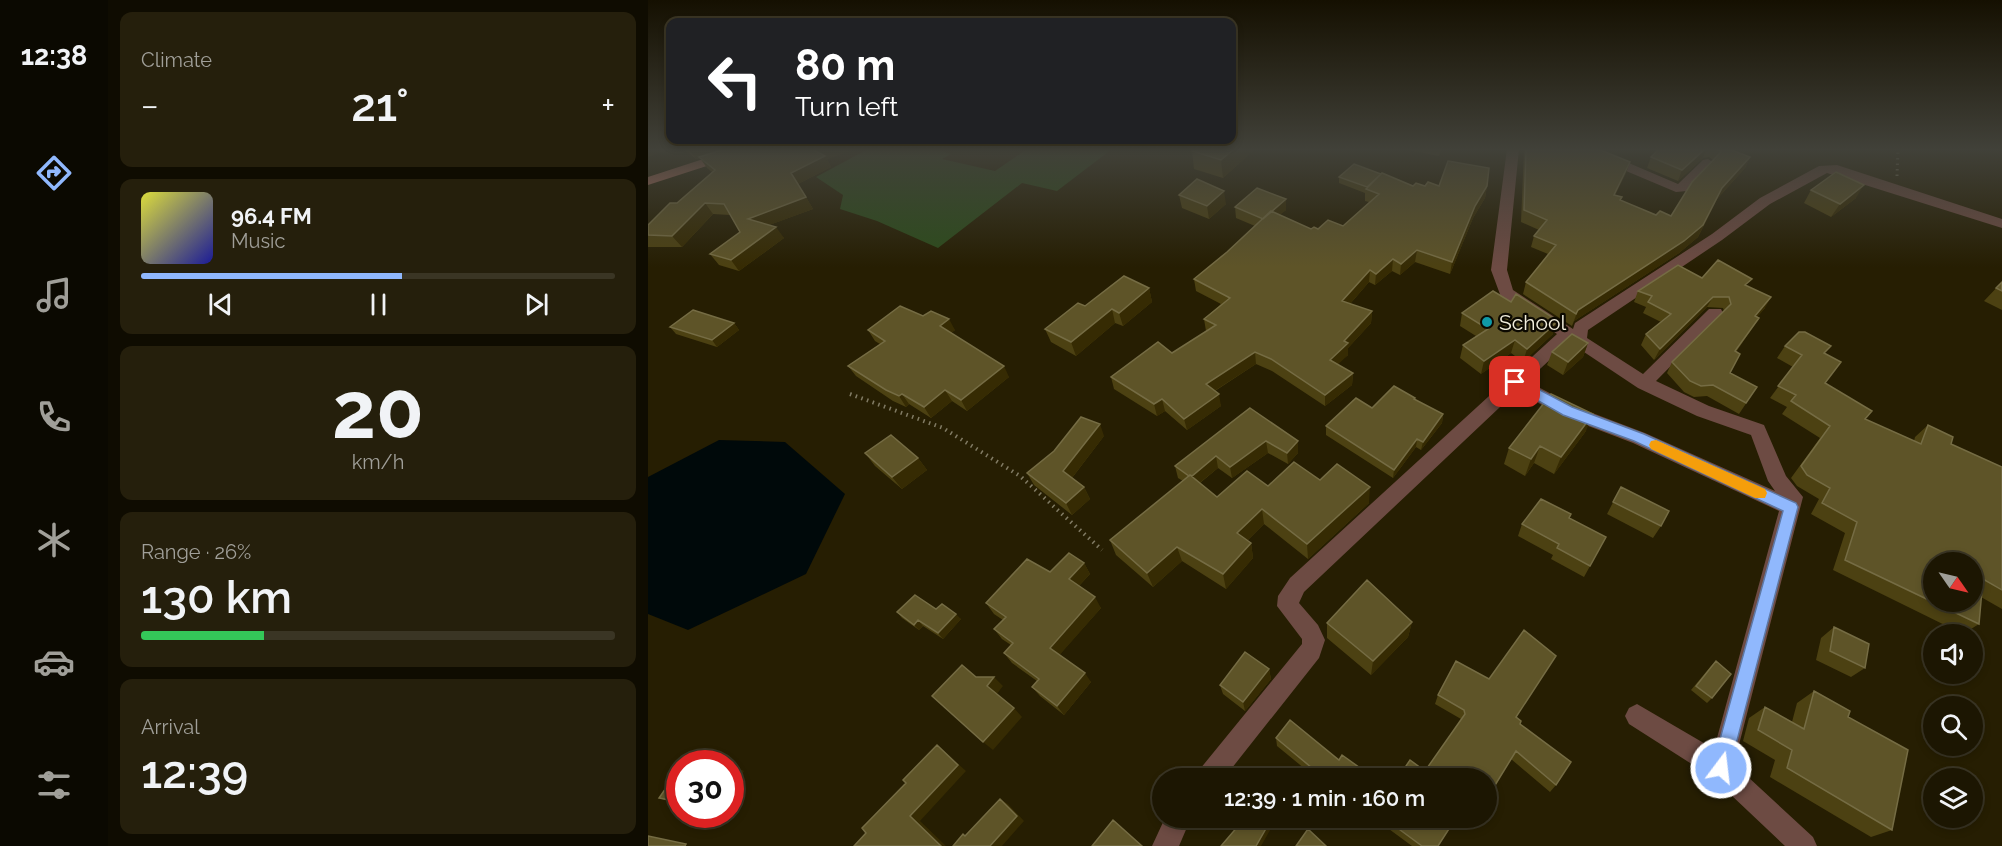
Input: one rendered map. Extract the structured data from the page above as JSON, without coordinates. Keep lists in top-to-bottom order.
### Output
{
  "places": ["School"],
  "north": "bottom right",
  "page": {
    "tabs": "12:38",
    "tile": [
      "Climate",
      ["20", "km/h"],
      ["Range · 26%", "130 km"],
      ["Arrival", "12:39"]
    ],
    "turn": ["80 m", "Turn left"],
    "heat": ["−", "21°", "+"],
    "song": ["96.4 FM", "Music"],
    "limit": "30",
    "trip": "12:39 · 1 min · 160 m"
  }
}
